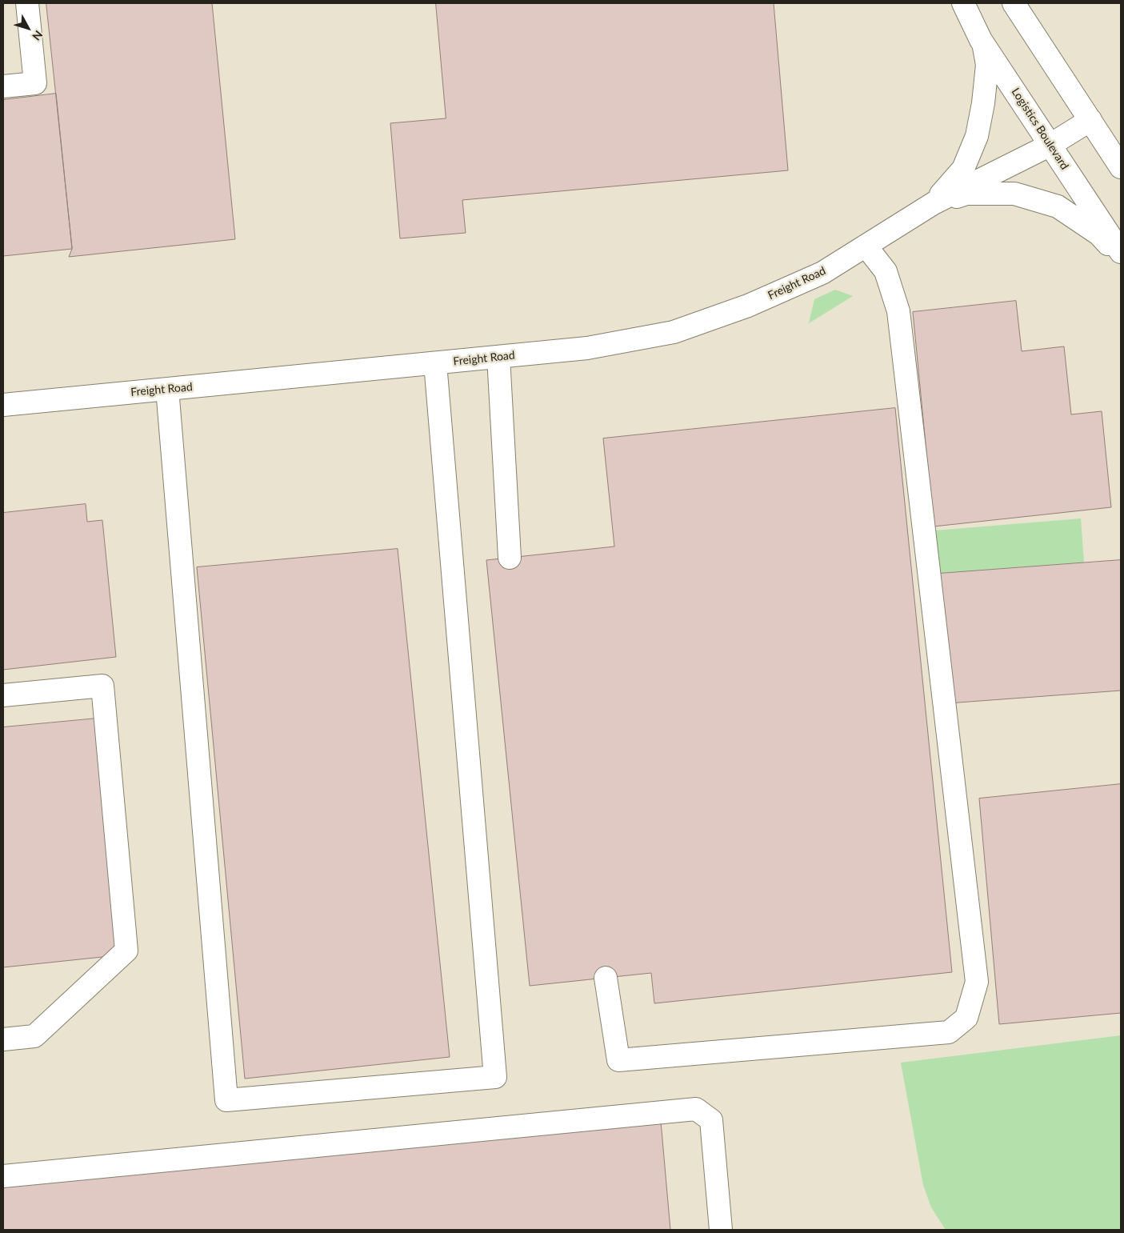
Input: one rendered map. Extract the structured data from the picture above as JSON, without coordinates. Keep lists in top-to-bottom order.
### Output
{
  "streets": {
    "street": ["Logistics Boulevard", "Freight Road"]
  },
  "crossings": [
    ["Logistics Boulevard", "Freight Road"]
  ],
  "north": "bottom right"
}
